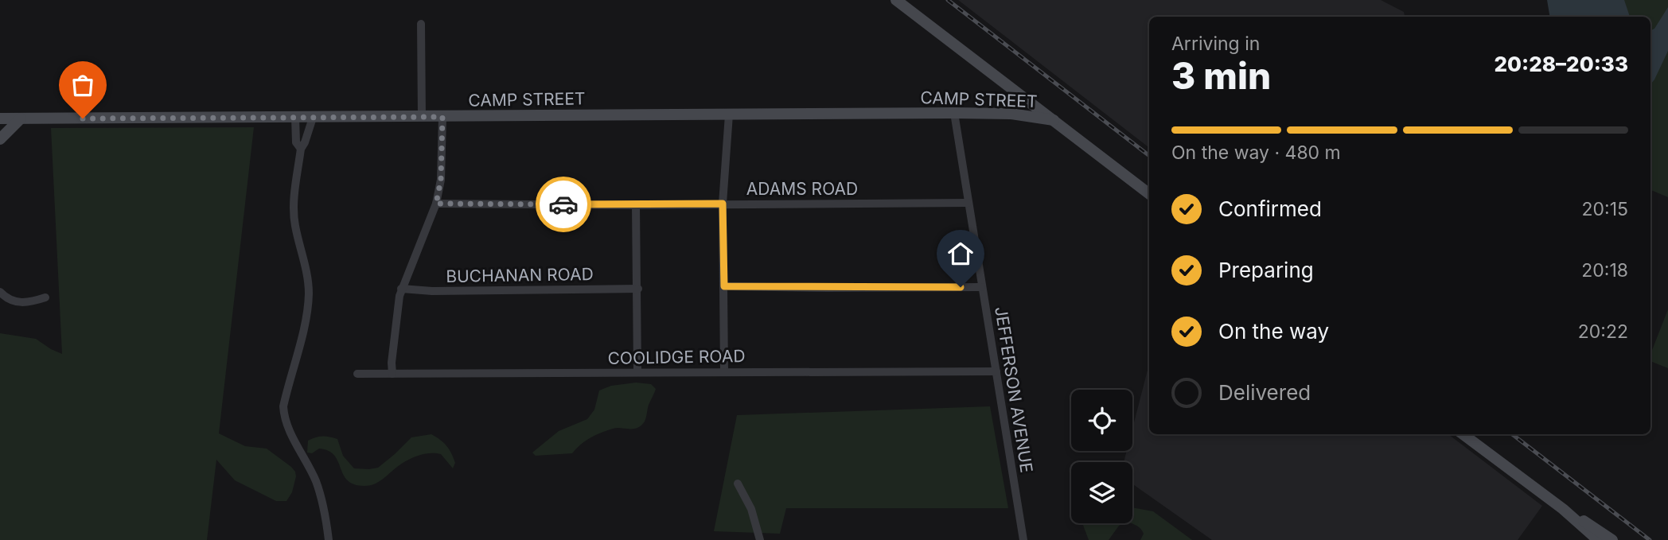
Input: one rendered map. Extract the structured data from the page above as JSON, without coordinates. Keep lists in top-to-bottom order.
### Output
{
  "streets": {
    "main road": ["CAMP STREET"],
    "street": [
      "ADAMS ROAD",
      "BUCHANAN ROAD",
      "COOLIDGE ROAD",
      "JEFFERSON AVENUE"
    ]
  },
  "crossings": [
    ["CAMP STREET", "JEFFERSON AVENUE"],
    ["ADAMS ROAD", "JEFFERSON AVENUE"],
    ["COOLIDGE ROAD", "JEFFERSON AVENUE"]
  ],
  "page": {
    "heading": ["3 min", "Arriving in", "20:28–20:33"],
    "bar": "On the way · 480 m",
    "list": [
      ["Confirmed", "20:15"],
      ["Preparing", "20:18"],
      ["On the way", "20:22"],
      "Delivered"
    ]
  }
}
